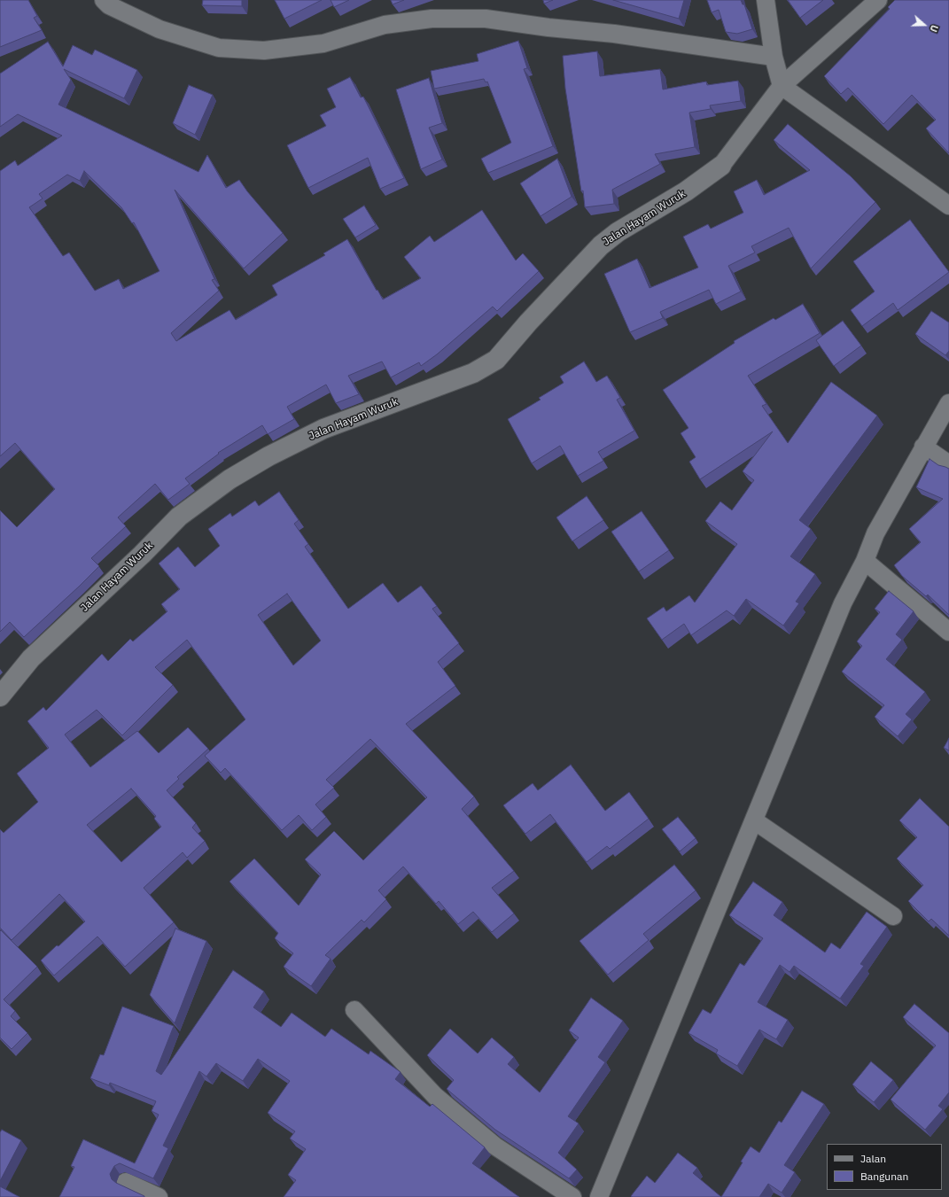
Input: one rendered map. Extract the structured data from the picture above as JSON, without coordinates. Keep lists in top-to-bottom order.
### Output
{
  "streets": {
    "street": ["Jalan Hayam Wuruk"]
  },
  "legend": ["Jalan", "Bangunan"],
  "north": "right"
}
